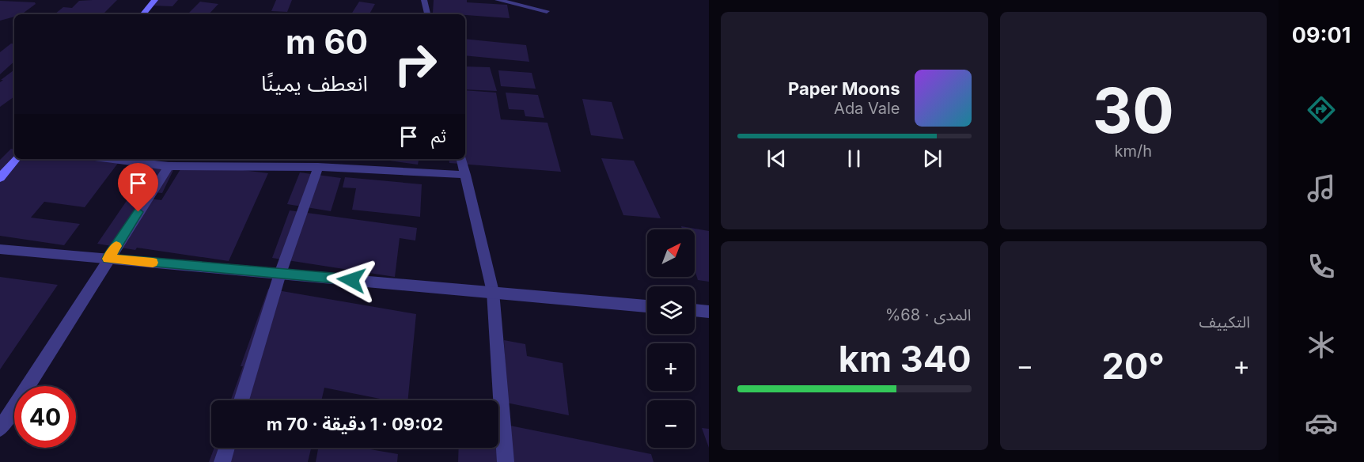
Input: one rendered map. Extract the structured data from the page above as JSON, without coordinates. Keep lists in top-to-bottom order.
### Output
{
  "north": "top right",
  "page": {
    "tabs": "09:01",
    "tile": [
      ["30", "km/h"],
      "التكييف",
      ["المدى · 68%", "340 km"]
    ],
    "turn": ["60 m", "انعطف يمينًا"],
    "song": ["Paper Moons", "Ada Vale"],
    "then": "ثم",
    "map_buttons": ["+", "−"],
    "heat": ["−", "20°", "+"],
    "limit": "40",
    "trip": "09:02 · 1 دقيقة · 70 m"
  }
}
